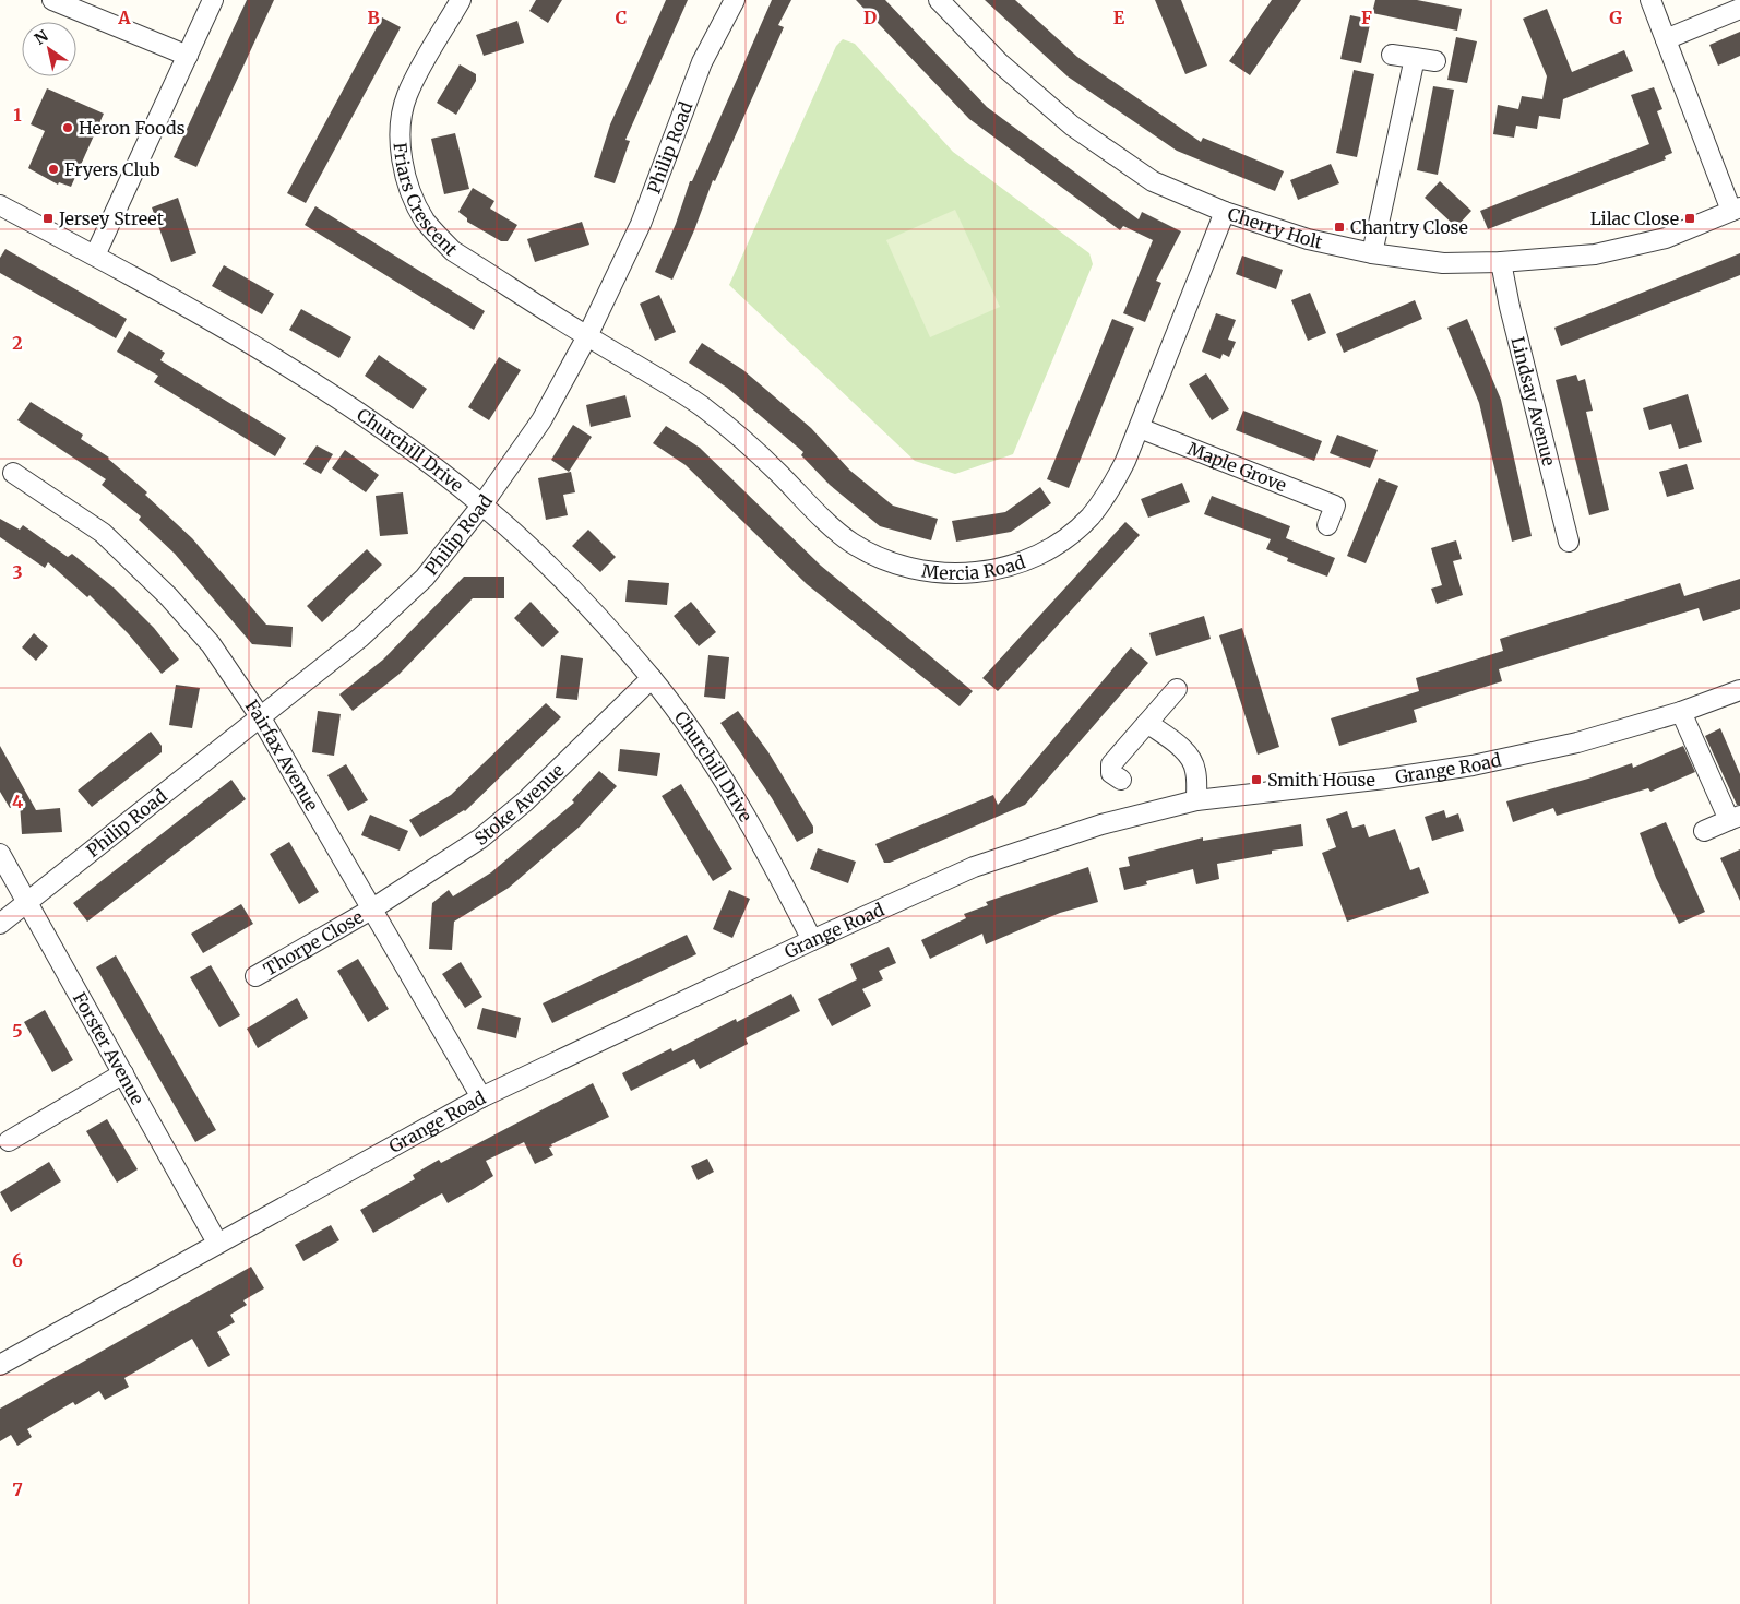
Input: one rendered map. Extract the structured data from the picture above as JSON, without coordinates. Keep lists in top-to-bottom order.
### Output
{
  "streets": {
    "street": [
      "Philip Road",
      "Friars Crescent",
      "Cherry Holt",
      "Lindsay Avenue",
      "Churchill Drive",
      "Maple Grove",
      "Mercia Road",
      "Fairfax Avenue",
      "Grange Road",
      "Stoke Avenue",
      "Thorpe Close",
      "Forster Avenue"
    ]
  },
  "crossings": [
    ["Philip Road", "Friars Crescent"],
    ["Philip Road", "Churchill Drive"],
    ["Philip Road", "Mercia Road"],
    ["Philip Road", "Fairfax Avenue"],
    ["Philip Road", "Forster Avenue"],
    ["Friars Crescent", "Mercia Road"],
    ["Cherry Holt", "Lindsay Avenue"],
    ["Cherry Holt", "Mercia Road"],
    ["Churchill Drive", "Grange Road"],
    ["Churchill Drive", "Stoke Avenue"],
    ["Maple Grove", "Mercia Road"],
    ["Fairfax Avenue", "Grange Road"],
    ["Fairfax Avenue", "Stoke Avenue"],
    ["Fairfax Avenue", "Thorpe Close"],
    ["Grange Road", "Forster Avenue"],
    ["Stoke Avenue", "Thorpe Close"]
  ],
  "places": {
    "other": ["Heron Foods", "Fryers Club"],
    "transit": [
      "Jersey Street",
      "Lilac Close",
      "Chantry Close",
      "Smith House"
    ]
  },
  "north": "top left",
  "grid": {
    "columns": [
      "A",
      "B",
      "C",
      "D",
      "E",
      "F",
      "G"
    ],
    "rows": [
      "1",
      "2",
      "3",
      "4",
      "5",
      "6",
      "7"
    ]
  }
}
